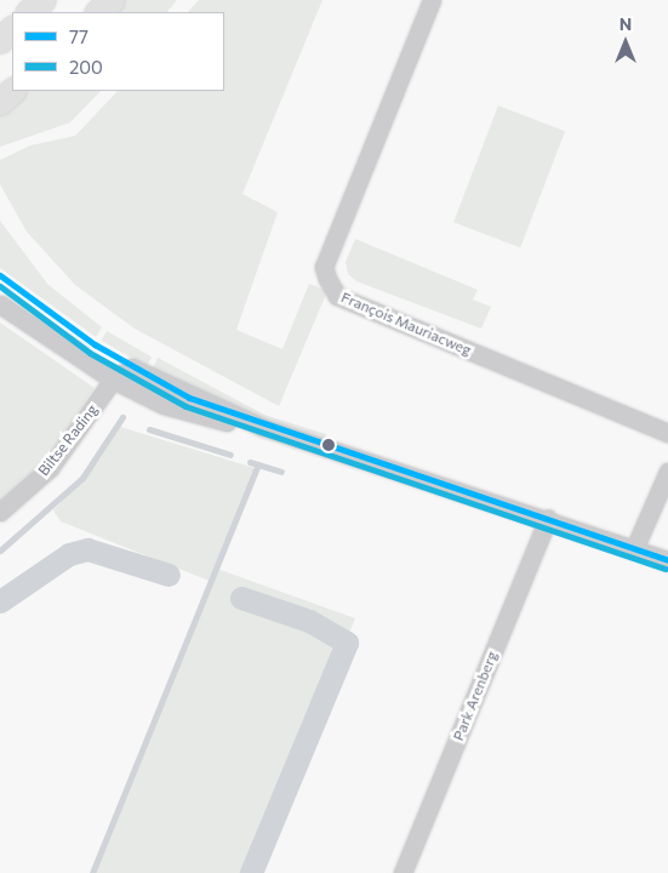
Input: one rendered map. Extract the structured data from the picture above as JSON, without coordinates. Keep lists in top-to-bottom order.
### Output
{
  "streets": {
    "street": ["François Mauriacweg", "Biltse Rading", "Park Arenberg"]
  },
  "lines": ["transit line 77", "transit line 200"],
  "legend": ["77", "200"],
  "north": "top"
}
